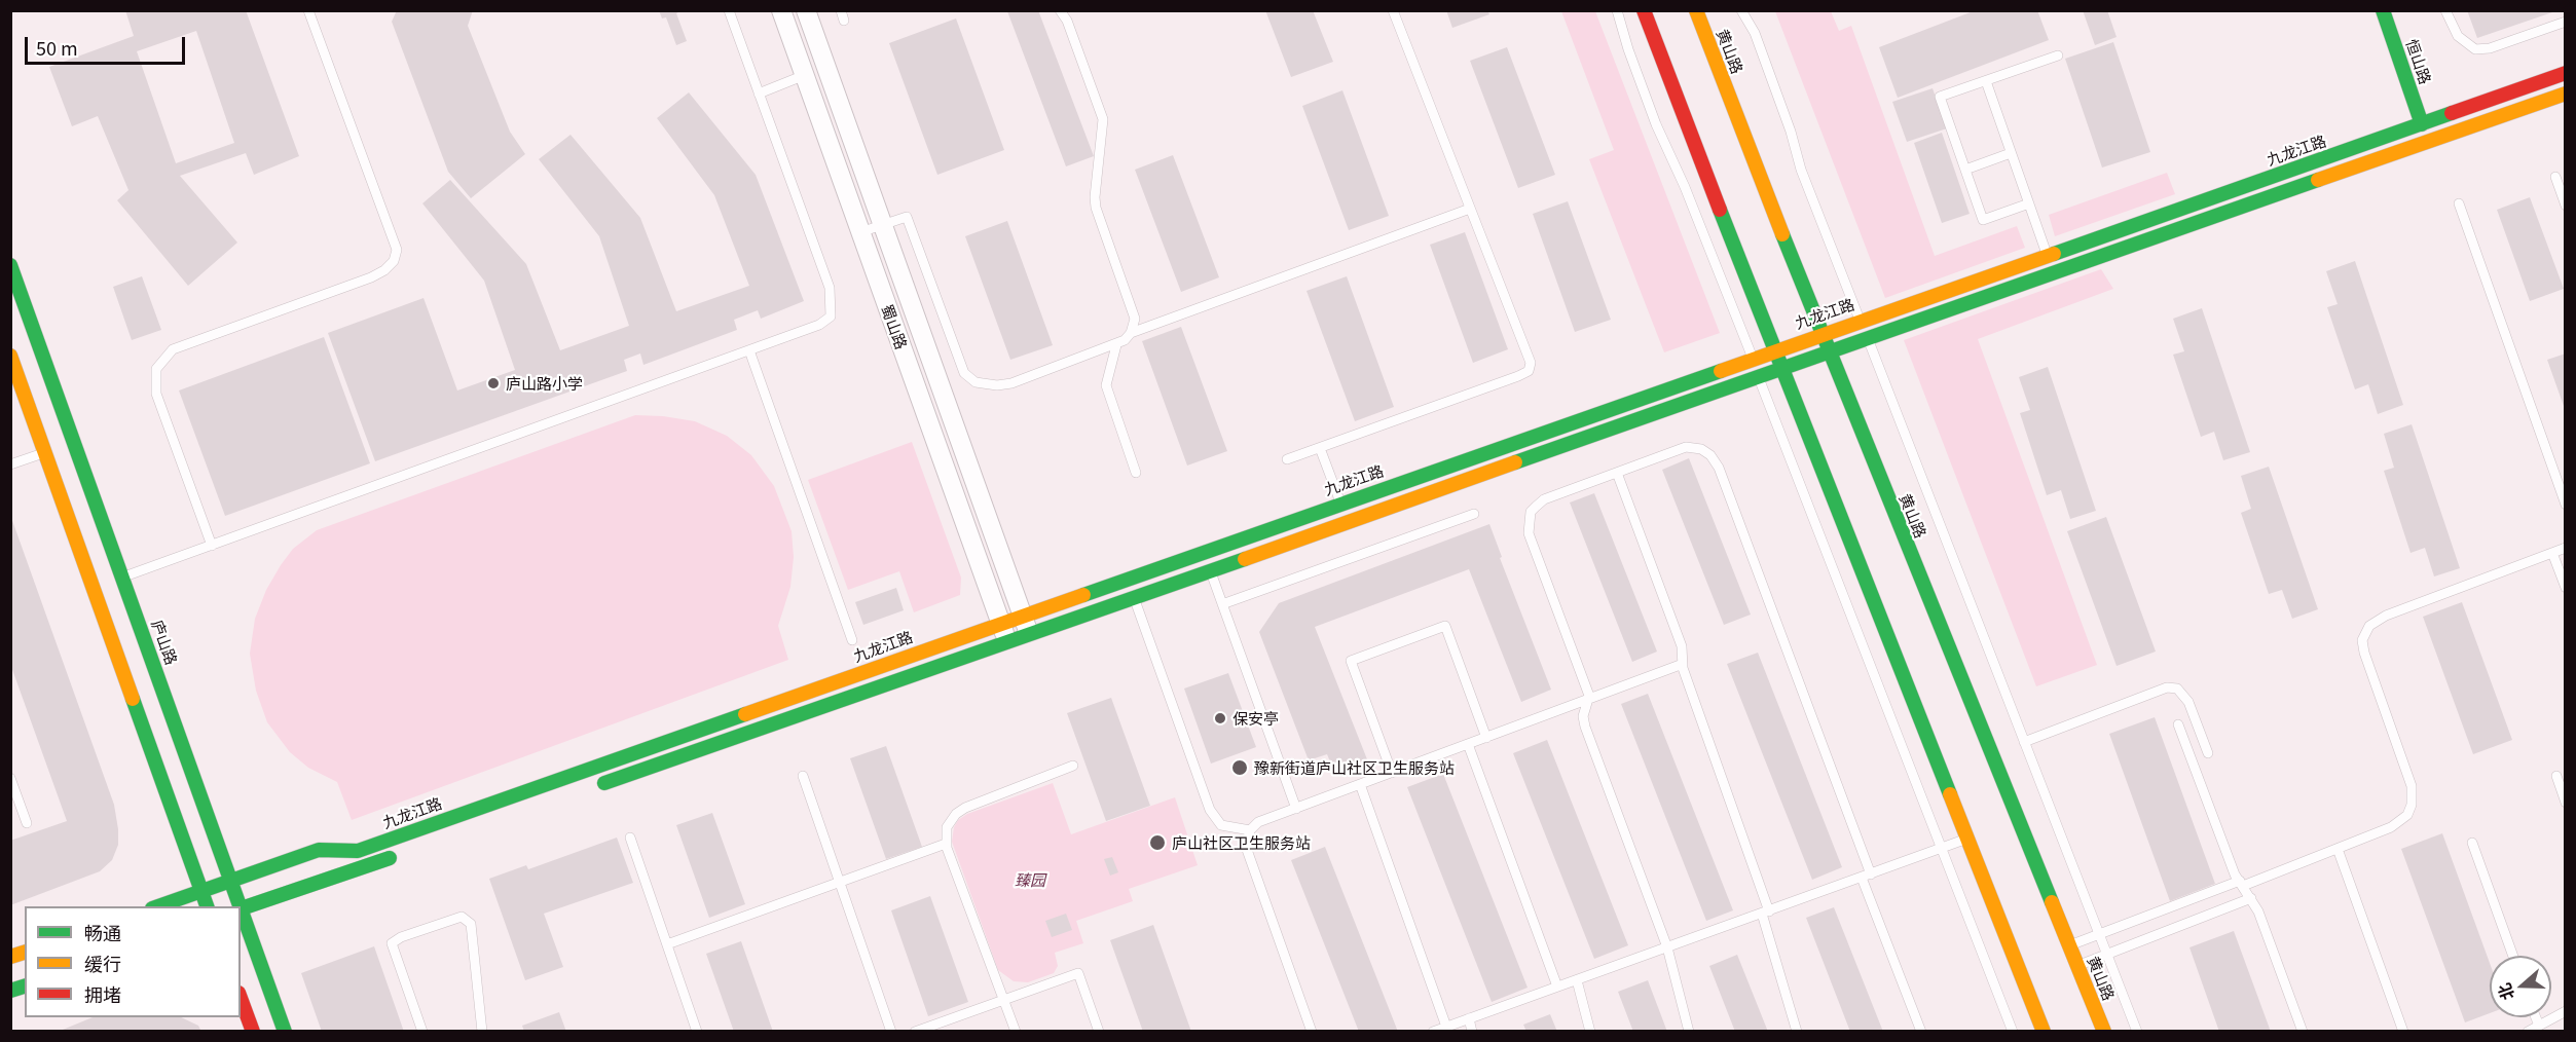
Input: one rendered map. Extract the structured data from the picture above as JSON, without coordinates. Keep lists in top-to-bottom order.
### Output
{
  "streets": {
    "street": [
      "黄山路",
      "恒山路",
      "九龙江路",
      "蜀山路",
      "庐山路"
    ]
  },
  "crossings": [
    ["黄山路", "九龙江路"],
    ["恒山路", "九龙江路"],
    ["九龙江路", "蜀山路"],
    ["九龙江路", "庐山路"]
  ],
  "parks": ["臻园"],
  "places": [
    "庐山路小学",
    "保安亭",
    "豫新街道庐山社区卫生服务站",
    "庐山社区卫生服务站"
  ],
  "legend": ["畅通", "缓行", "拥堵"],
  "scale_bar": "50 m",
  "north": "left"
}
